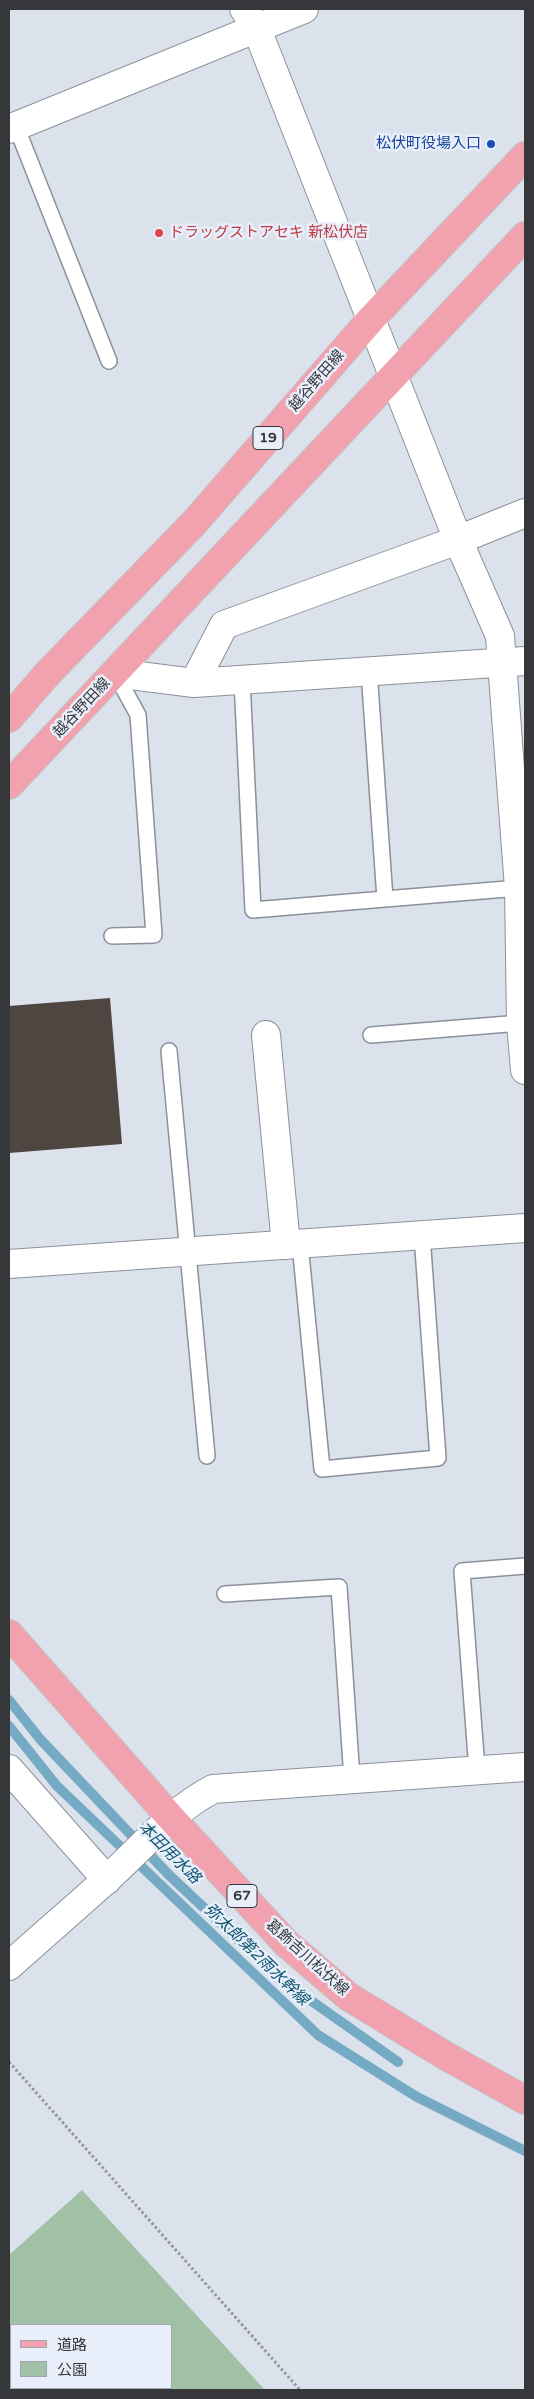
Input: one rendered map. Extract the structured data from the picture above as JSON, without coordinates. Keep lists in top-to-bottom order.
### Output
{
  "streets": {
    "main road": [
      "越谷野田線",
      "19",
      "67",
      "葛飾吉川松伏線"
    ]
  },
  "water": ["本田用水路", "弥太郎第2雨水幹線"],
  "places": ["松伏町役場入口", "ドラッグストアセキ 新松伏店"],
  "legend": ["道路", "公園"]
}
